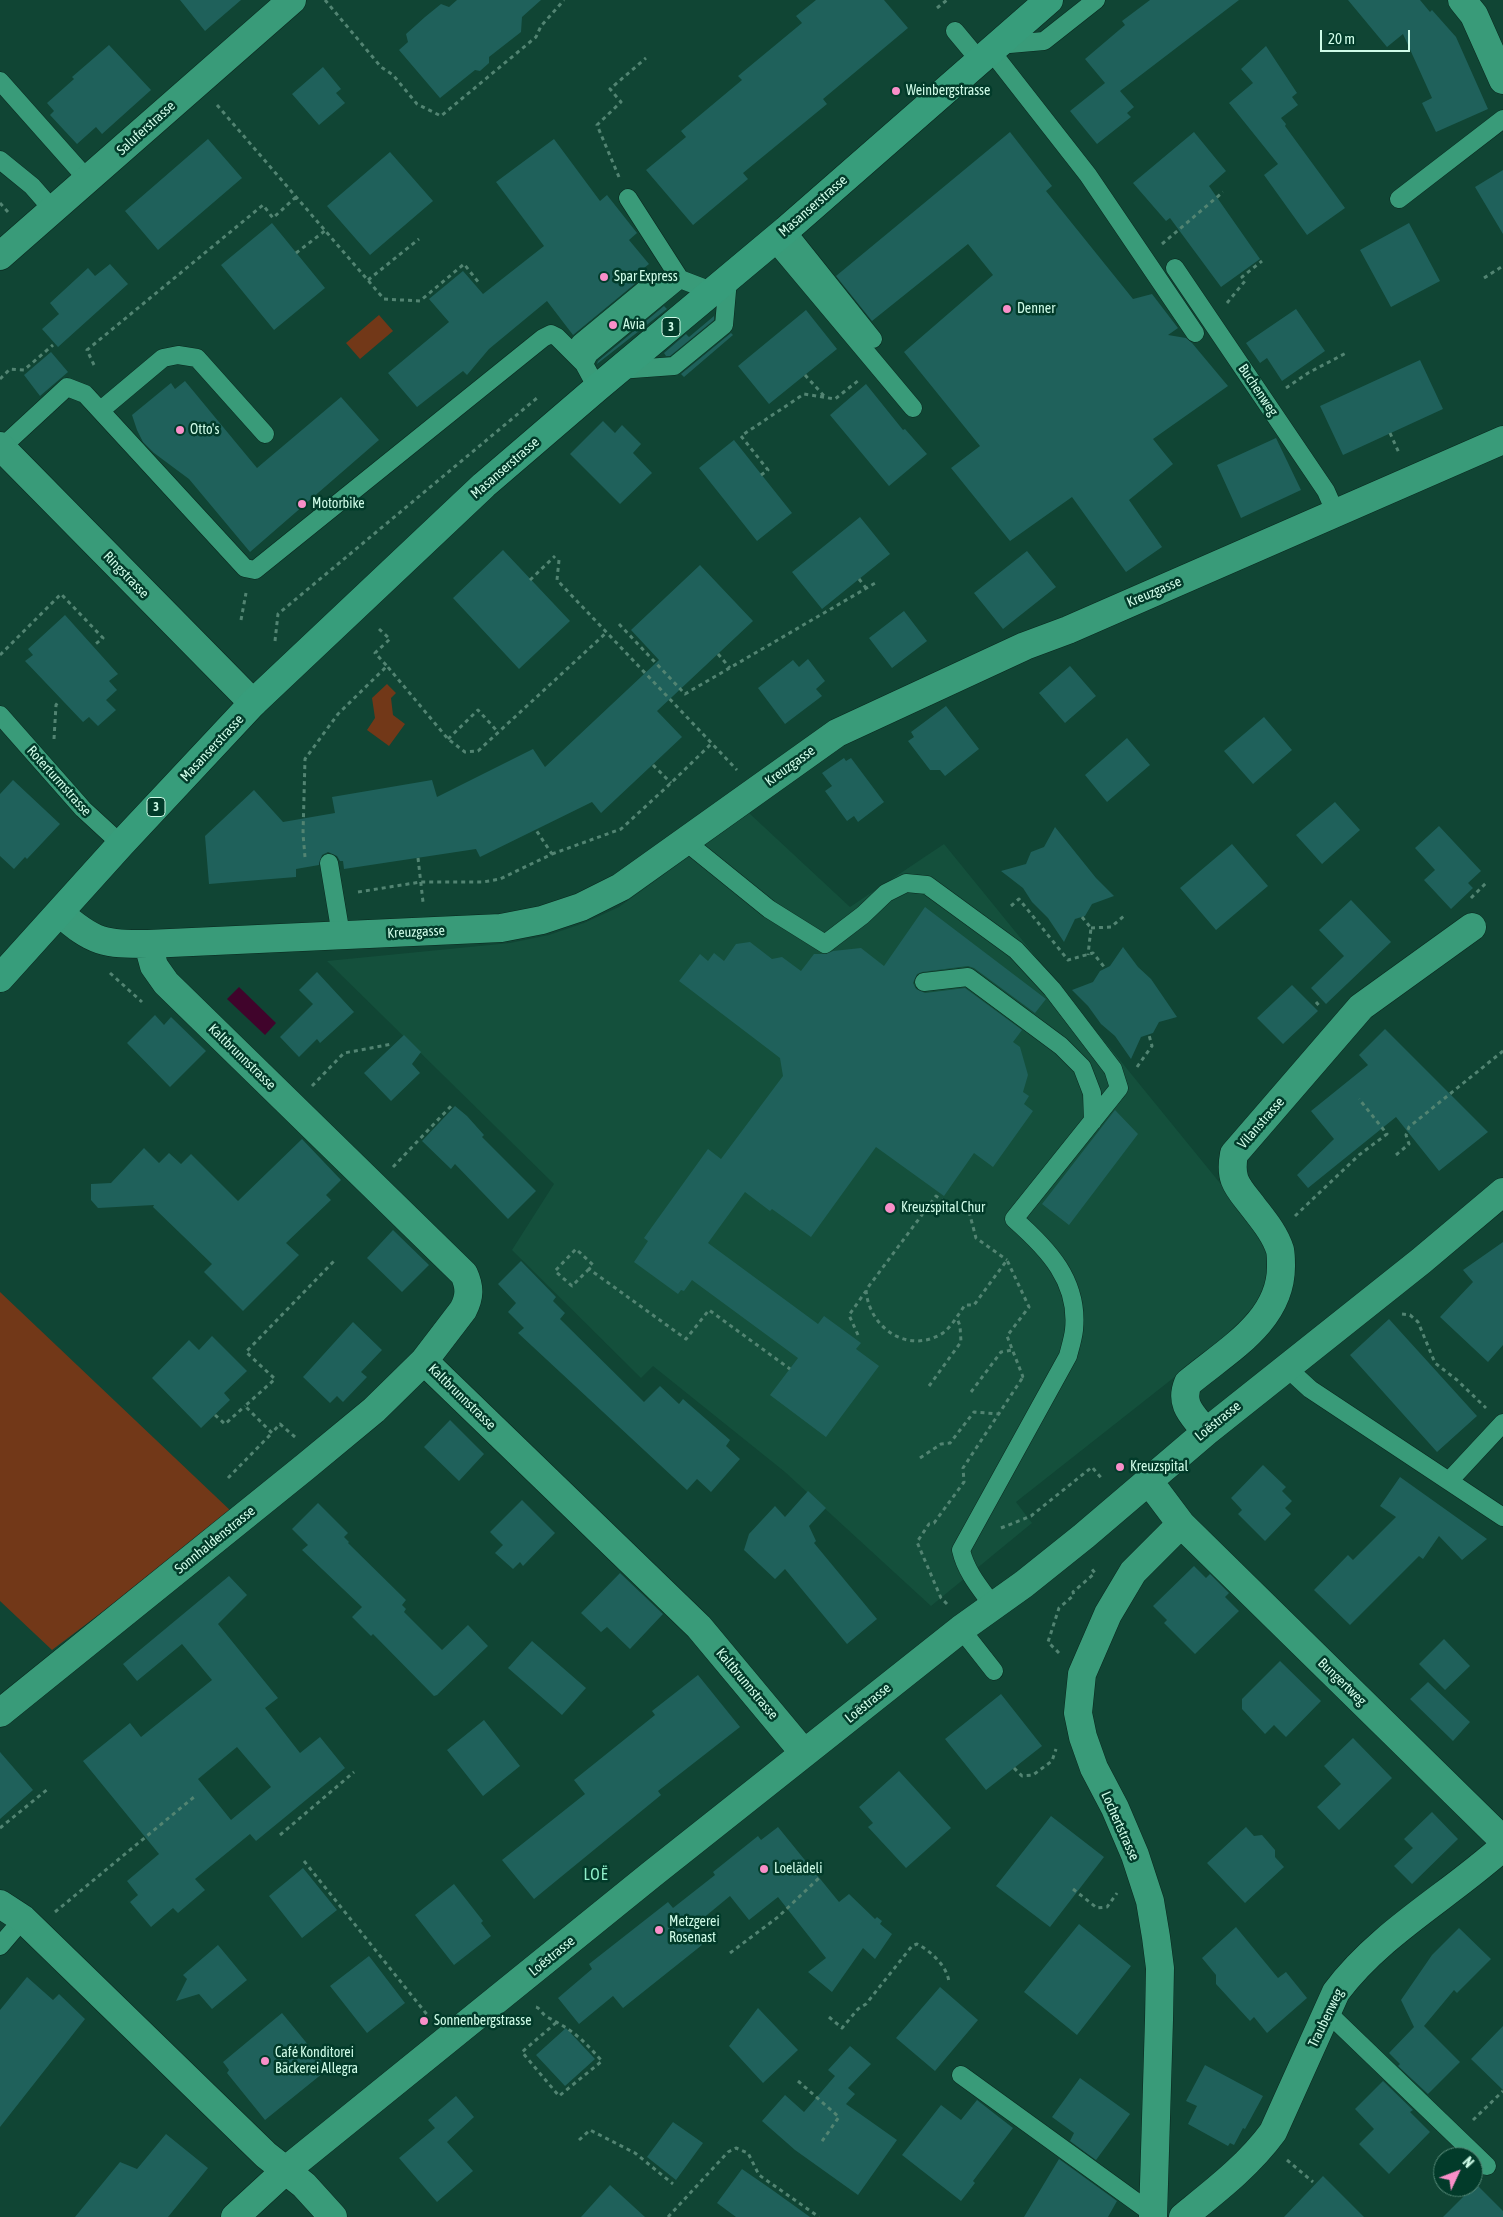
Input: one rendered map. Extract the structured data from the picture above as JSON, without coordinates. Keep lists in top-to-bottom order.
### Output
{
  "streets": {
    "main road": ["Masanserstrasse", "3"],
    "street": [
      "Saluferstrasse",
      "Ringstrasse",
      "Kreuzgasse",
      "Kaltbrunnstrasse",
      "Vilanstrasse",
      "Loëstrasse",
      "Sonnhaldenstrasse",
      "Bungertweg",
      "Lochertstrasse",
      "Traubenweg"
    ],
    "lane": ["Buchenweg", "Roterturmstrasse"]
  },
  "crossings": [
    ["Masanserstrasse", "Ringstrasse"],
    ["Masanserstrasse", "Kreuzgasse"],
    ["Masanserstrasse", "Roterturmstrasse"],
    ["Buchenweg", "Kreuzgasse"],
    ["Kreuzgasse", "Kaltbrunnstrasse"],
    ["Kaltbrunnstrasse", "Loëstrasse"],
    ["Kaltbrunnstrasse", "Sonnhaldenstrasse"],
    ["Vilanstrasse", "Loëstrasse"],
    ["Bungertweg", "Lochertstrasse"]
  ],
  "districts": ["LOË"],
  "places": [
    "Weinbergstrasse",
    "Spar Express",
    "Denner",
    "Avia",
    "Otto's",
    "Motorbike",
    "Kreuzspital Chur",
    "Kreuzspital",
    "Loelädeli",
    "Metzgerei Rosenast",
    "Sonnenbergstrasse",
    "Café Konditorei Bäckerei Allegra"
  ],
  "scale_bar": "20 m",
  "north": "top right"
}
